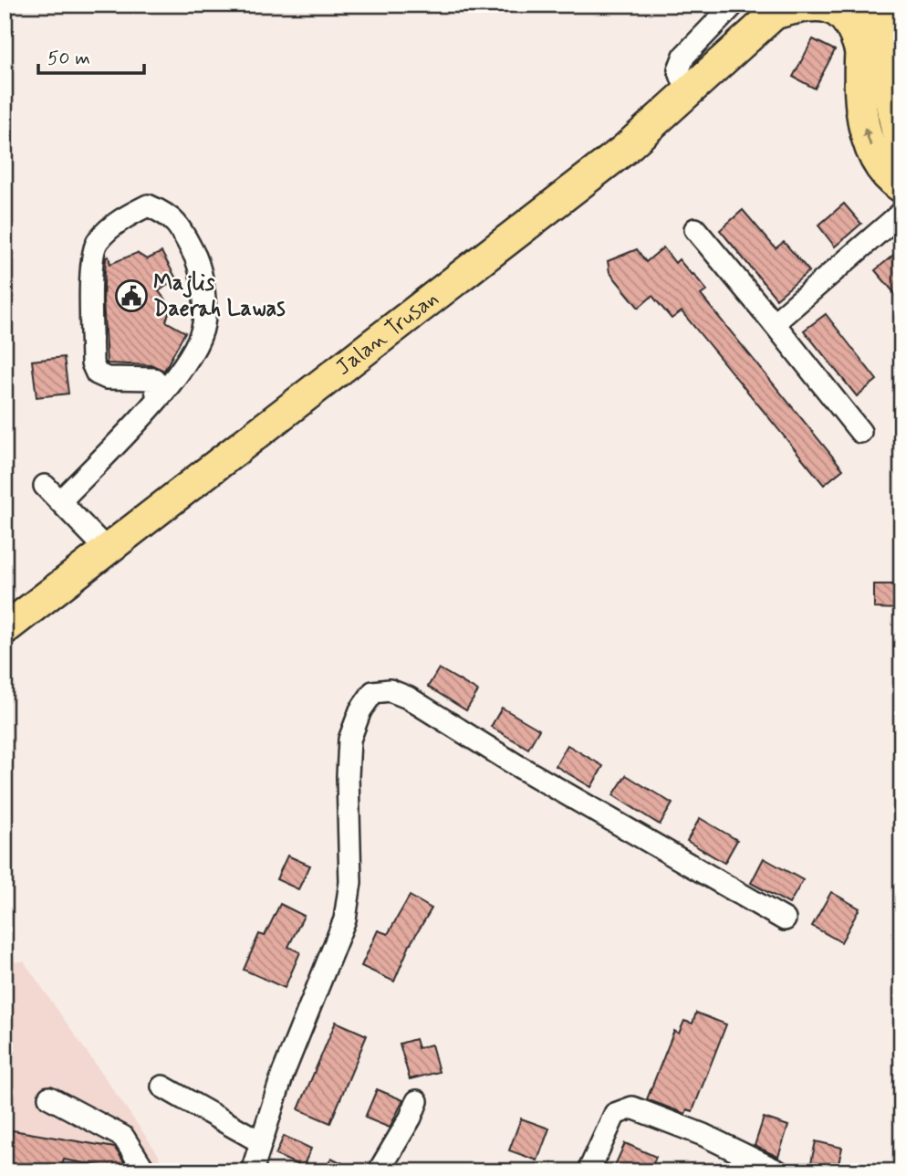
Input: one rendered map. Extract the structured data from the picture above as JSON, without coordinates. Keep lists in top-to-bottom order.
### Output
{
  "streets": {
    "highway": ["Jalan Trusan"]
  },
  "places": {
    "public building": ["Majlis Daerah Lawas"]
  },
  "scale_bar": "50 m"
}
